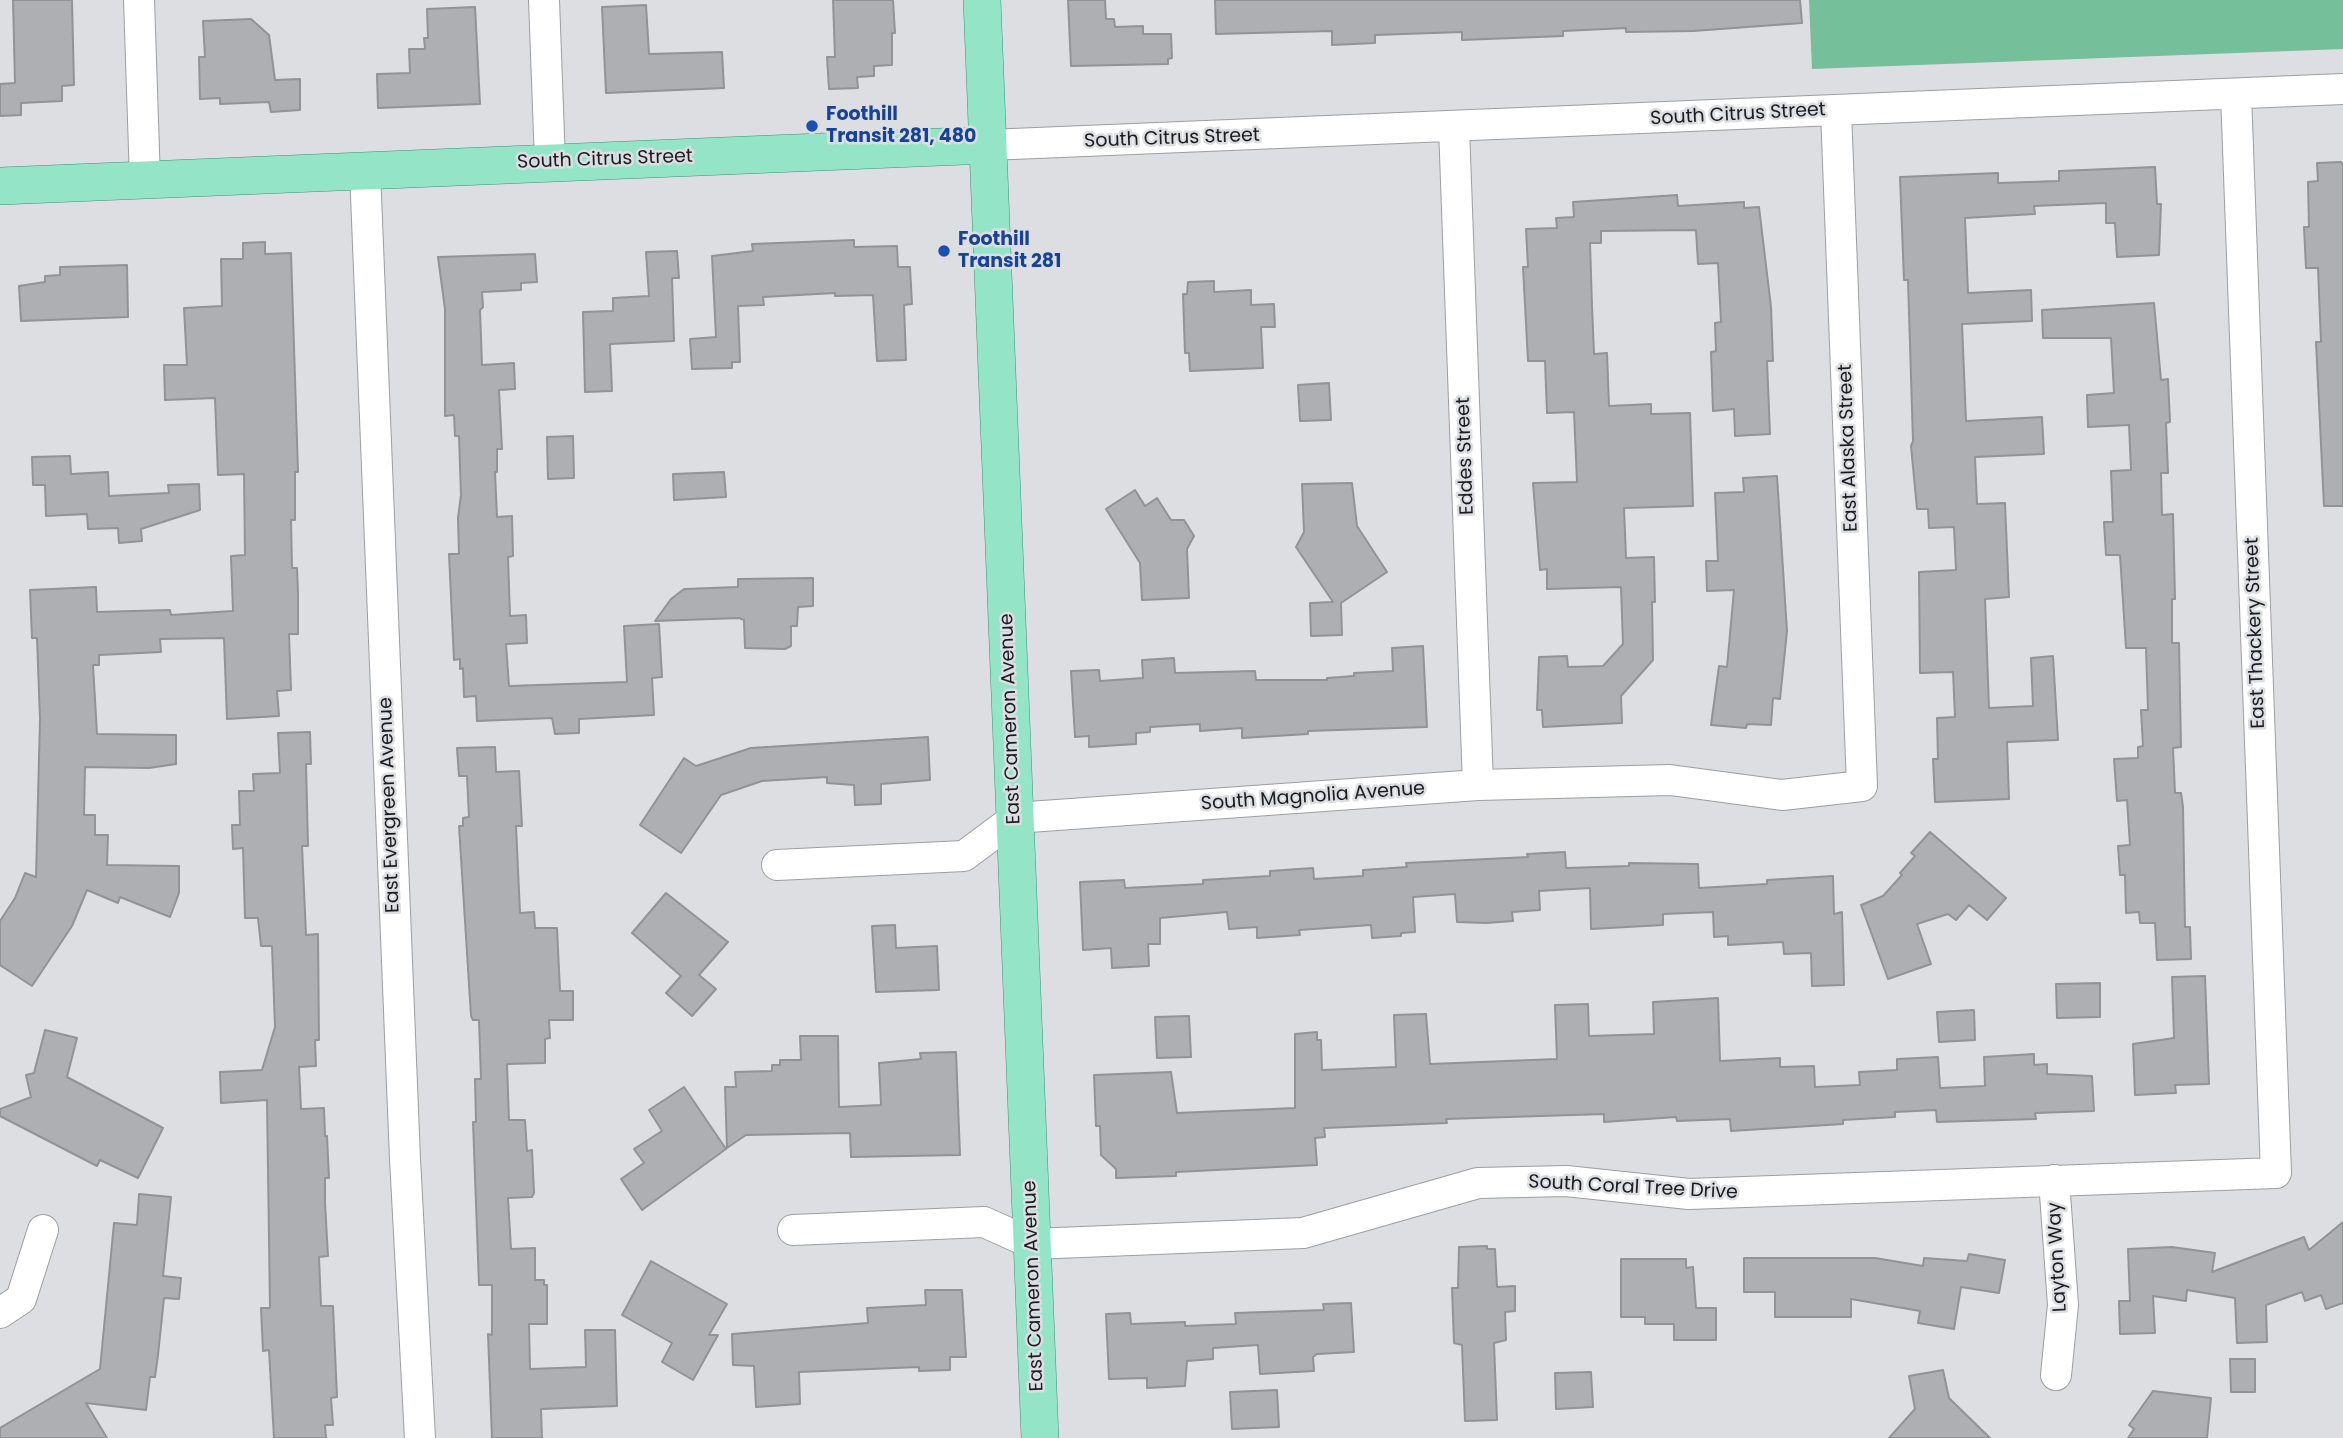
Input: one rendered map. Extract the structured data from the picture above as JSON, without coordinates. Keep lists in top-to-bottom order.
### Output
{
  "streets": {
    "main road": ["South Citrus Street", "East Cameron Avenue"],
    "street": [
      "East Alaska Street",
      "Eddes Street",
      "East Thackery Street",
      "South Magnolia Avenue",
      "East Evergreen Avenue",
      "South Coral Tree Drive",
      "Layton Way"
    ]
  },
  "crossings": [
    ["South Citrus Street", "East Alaska Street"],
    ["South Citrus Street", "Eddes Street"],
    ["South Citrus Street", "East Thackery Street"],
    ["South Citrus Street", "East Cameron Avenue"],
    ["South Citrus Street", "East Evergreen Avenue"],
    ["East Alaska Street", "South Magnolia Avenue"],
    ["Eddes Street", "South Magnolia Avenue"],
    ["East Thackery Street", "South Coral Tree Drive"],
    ["East Cameron Avenue", "South Magnolia Avenue"],
    ["East Cameron Avenue", "South Coral Tree Drive"],
    ["South Coral Tree Drive", "Layton Way"]
  ],
  "places": ["Foothill Transit 281, 480", "Foothill Transit 281"]
}
